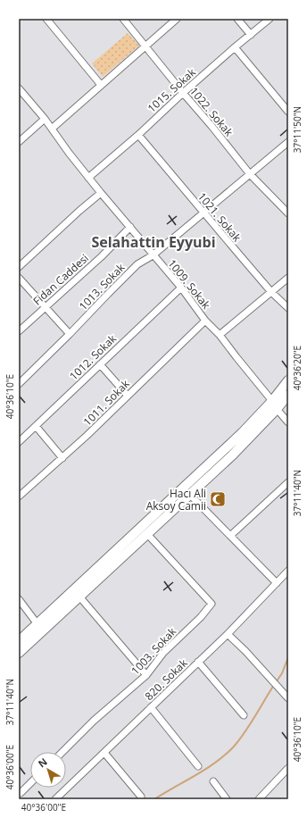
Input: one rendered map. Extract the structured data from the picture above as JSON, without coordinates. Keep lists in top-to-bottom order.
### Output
{
  "streets": {
    "street": [
      "1015. Sokak",
      "1022. Sokak",
      "1021. Sokak",
      "Fidan Caddesi",
      "1009. Sokak",
      "1013. Sokak",
      "1012. Sokak",
      "1011. Sokak",
      "1003. Sokak",
      "820. Sokak"
    ]
  },
  "crossings": [
    ["1015. Sokak", "1022. Sokak"],
    ["1015. Sokak", "1021. Sokak"],
    ["1015. Sokak", "1009. Sokak"],
    ["1022. Sokak", "1013. Sokak"],
    ["1021. Sokak", "1013. Sokak"],
    ["Fidan Caddesi", "1009. Sokak"],
    ["1009. Sokak", "1013. Sokak"],
    ["1009. Sokak", "1012. Sokak"],
    ["1009. Sokak", "1011. Sokak"]
  ],
  "districts": ["Selahattin Eyyubi"],
  "places": {
    "mosque": ["Hacı Ali Aksoy Camii"]
  },
  "north": "top left",
  "coordinates": [
    "37°11'50\"N",
    "40°36'20\"E",
    "40°36'10\"E",
    "37°11'40\"N",
    "40°36'00\"E"
  ]
}
